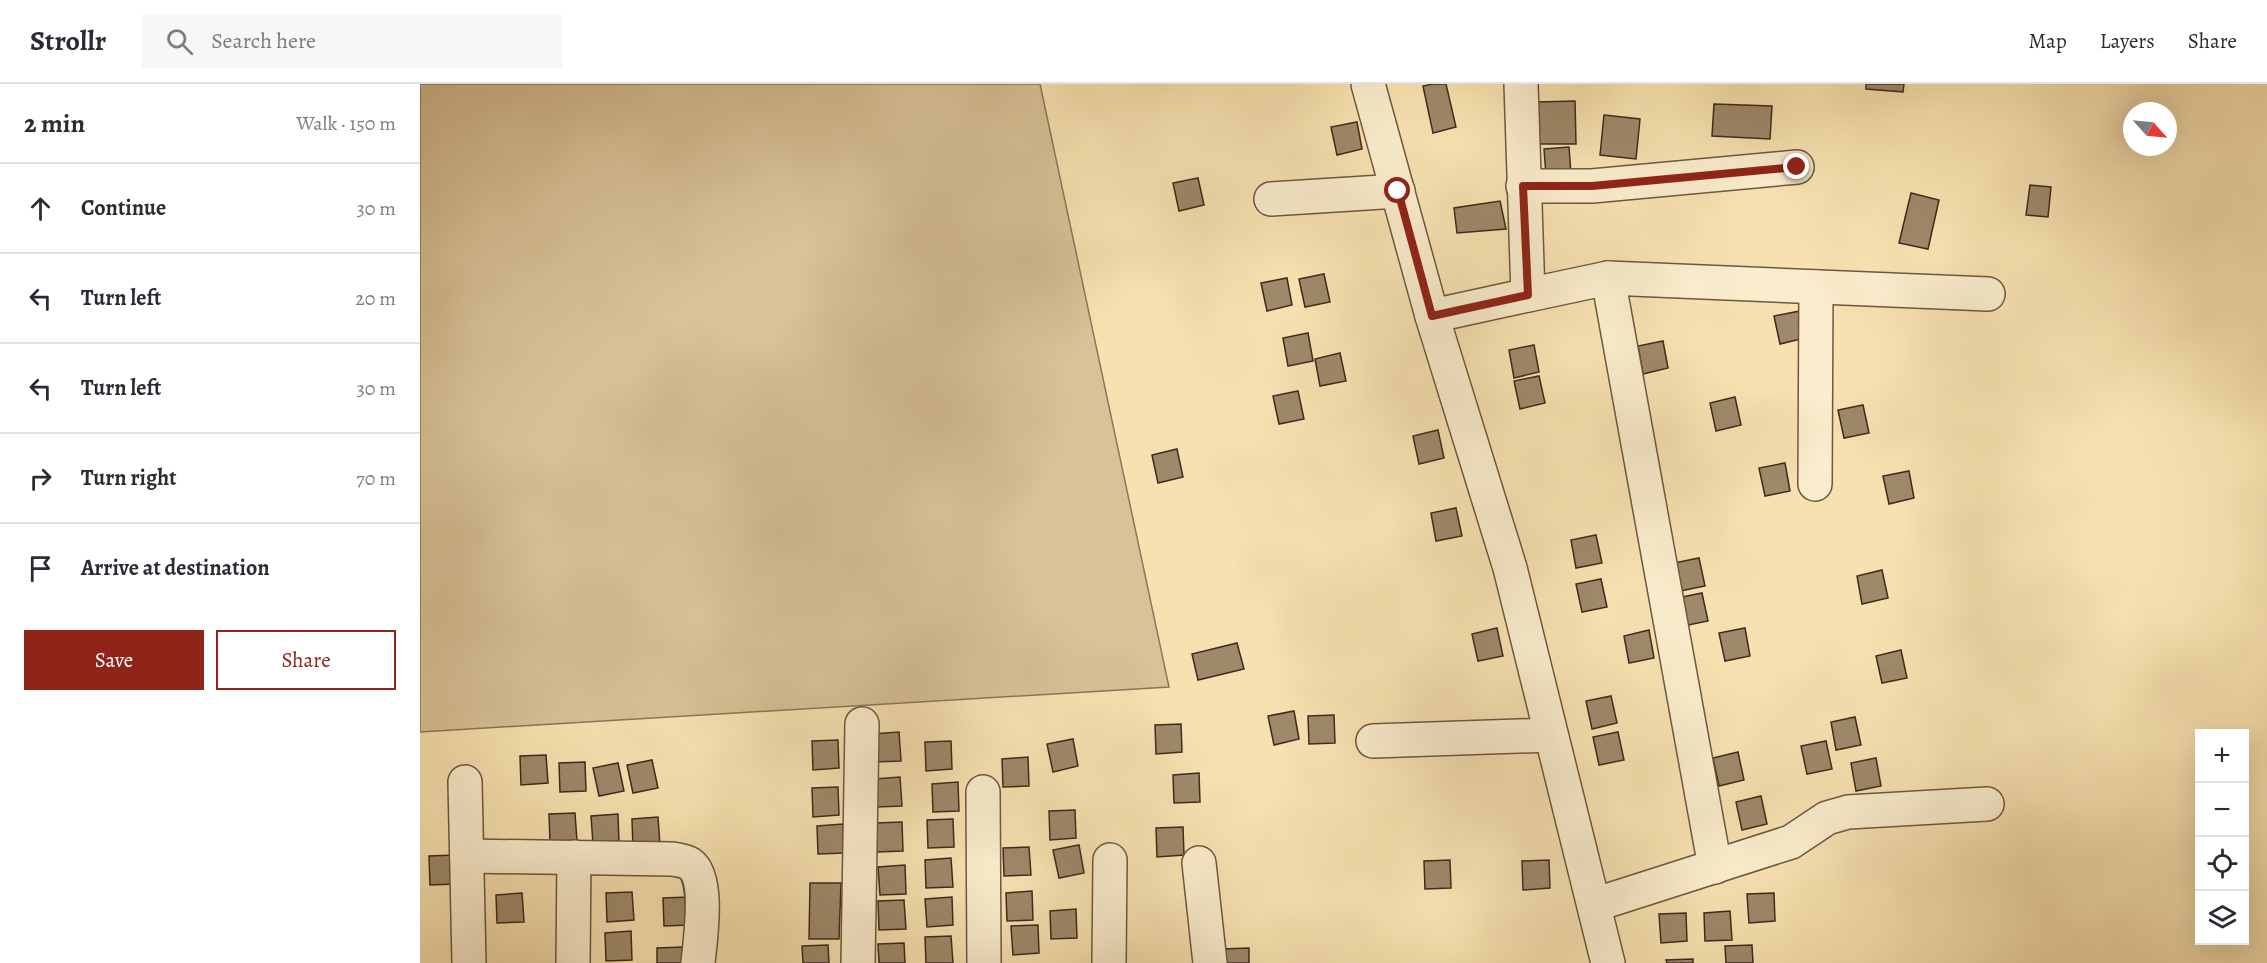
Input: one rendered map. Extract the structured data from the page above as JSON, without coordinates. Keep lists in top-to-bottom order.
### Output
{
  "north": "bottom right",
  "page": {
    "header": "Strollr",
    "search": "Search here",
    "nav": ["Map", "Layers", "Share"],
    "heading": ["2 min", "Walk · 150 m"],
    "list": [
      ["Continue", "30 m"],
      ["Turn left", "20 m"],
      ["Turn left", "30 m"],
      ["Turn right", "70 m"],
      "Arrive at destination"
    ],
    "buttons": ["Save", "Share"],
    "map_buttons": ["+", "−"]
  }
}
